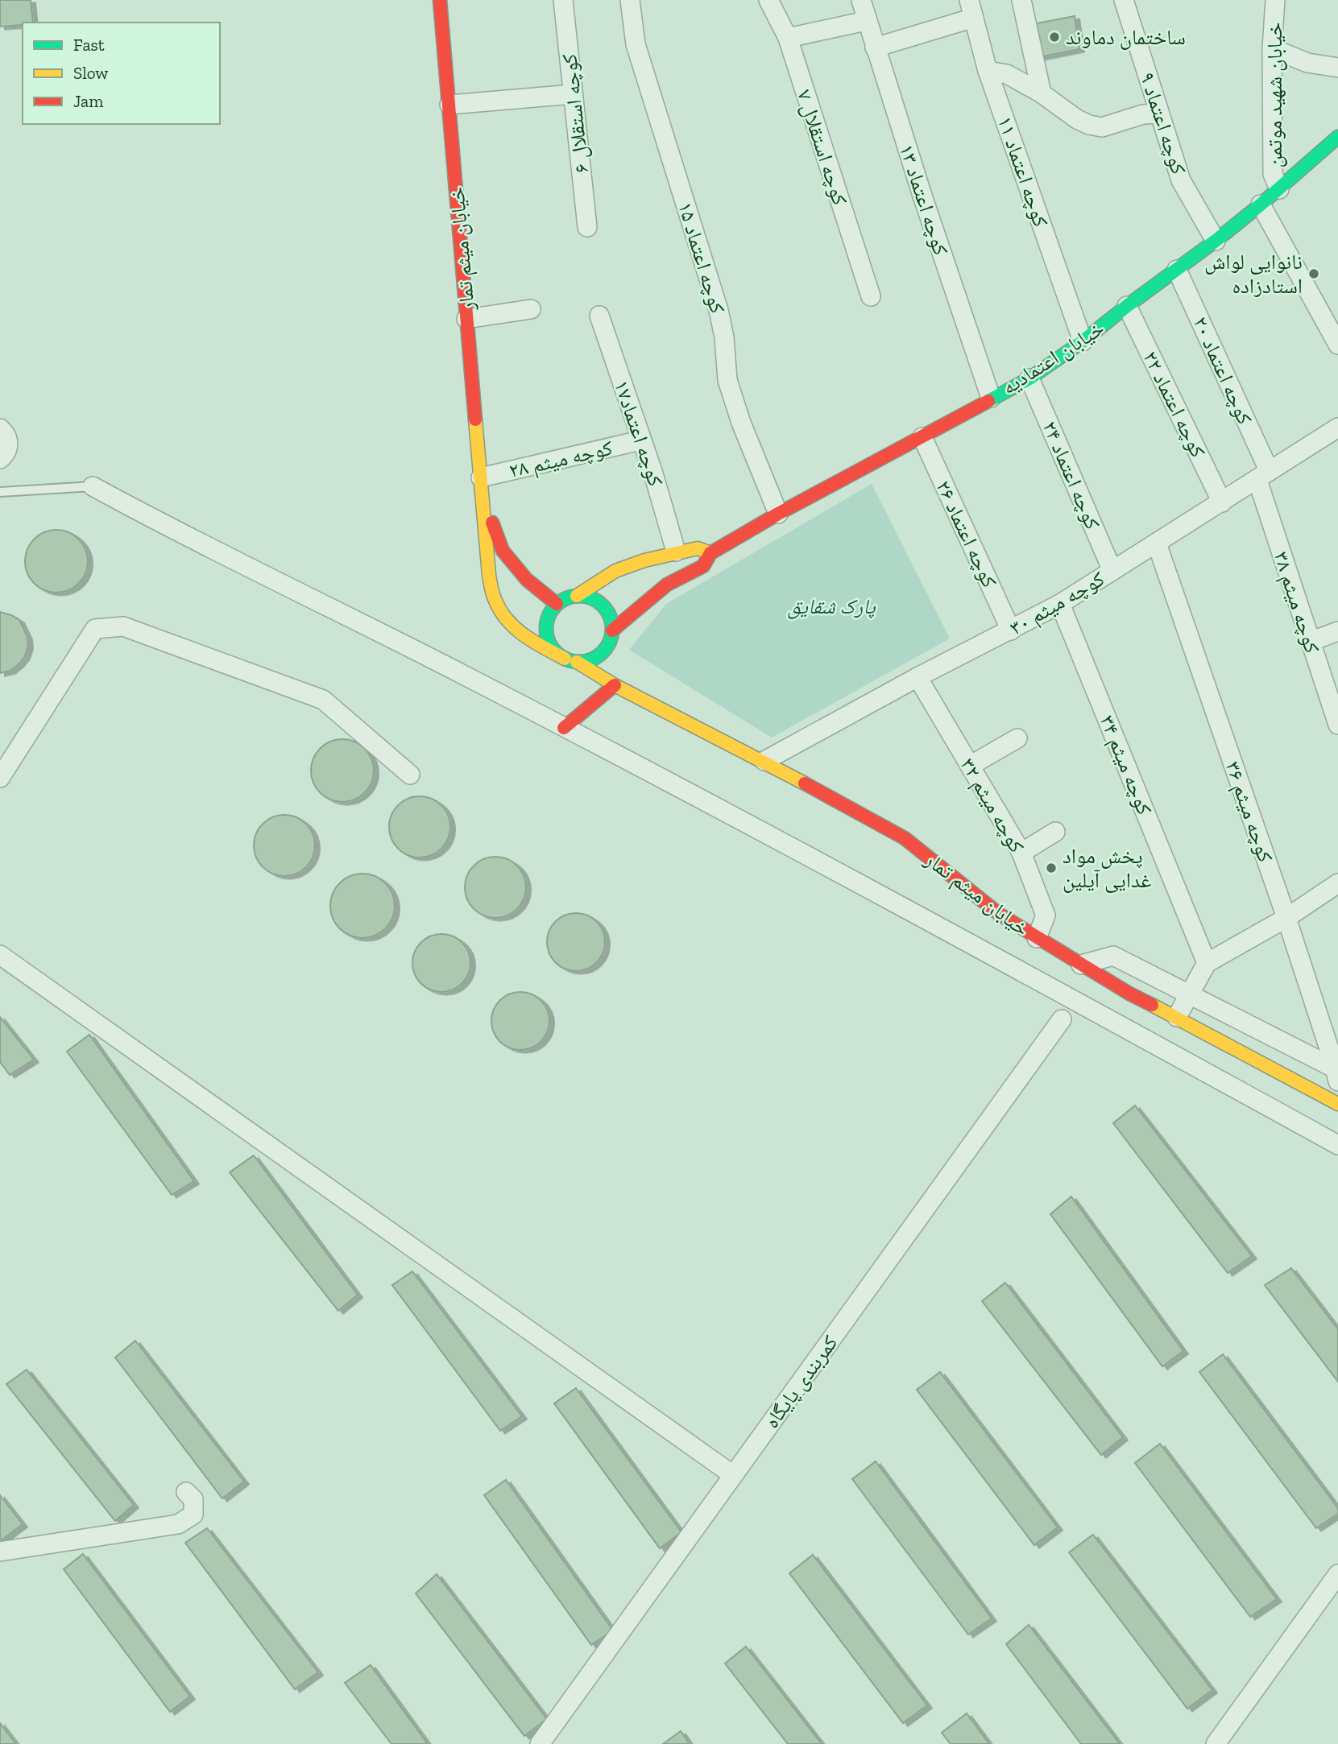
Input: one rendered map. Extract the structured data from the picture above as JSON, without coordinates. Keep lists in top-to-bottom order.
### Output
{
  "streets": {
    "street": [
      "خیابان شهید موتمن",
      "کوچه استقلال ۶",
      "کوچه اعتماد ۹",
      "کوچه استقلال ۷",
      "کوچه اعتماد ۱۱",
      "کوچه اعتماد ۱۳",
      "خیابان میثم تمار",
      "کوچه اعتماد ۱۵",
      "خیابان اعتمادیه",
      "کوچه اعتماد ۲۰",
      "کوچه اعتماد ۲۲",
      "کوچه اعتماد۱۷",
      "کوچه میثم ۲۸",
      "کوچه اعتماد ۲۴",
      "کوچه اعتماد ۲۶",
      "کوچه میثم ۳۸",
      "کوچه میثم ۳۰",
      "کوچه میثم ۳۴",
      "کوچه میثم ۳۲",
      "کوچه میثم ۳۶",
      "کمربندی پایگاه"
    ]
  },
  "crossings": [
    ["خیابان شهید موتمن", "خیابان اعتمادیه"],
    ["کوچه اعتماد ۹", "خیابان اعتمادیه"],
    ["کوچه اعتماد ۱۱", "خیابان اعتمادیه"],
    ["کوچه اعتماد ۱۳", "خیابان اعتمادیه"],
    ["خیابان میثم تمار", "خیابان اعتمادیه"],
    ["خیابان میثم تمار", "کوچه میثم ۲۸"],
    ["خیابان میثم تمار", "کوچه میثم ۳۰"],
    ["خیابان میثم تمار", "کوچه میثم ۳۲"],
    ["کوچه اعتماد ۱۵", "خیابان اعتمادیه"],
    ["خیابان اعتمادیه", "کوچه اعتماد ۲۰"],
    ["خیابان اعتمادیه", "کوچه اعتماد ۲۲"],
    ["خیابان اعتمادیه", "کوچه اعتماد ۲۴"],
    ["خیابان اعتمادیه", "کوچه اعتماد ۲۶"],
    ["کوچه اعتماد ۲۰", "کوچه میثم ۳۸"],
    ["کوچه اعتماد ۲۰", "کوچه میثم ۳۰"],
    ["کوچه اعتماد ۲۲", "کوچه میثم ۳۰"],
    ["کوچه اعتماد۱۷", "کوچه میثم ۲۸"],
    ["کوچه اعتماد ۲۴", "کوچه میثم ۳۰"],
    ["کوچه اعتماد ۲۶", "کوچه میثم ۳۰"],
    ["کوچه میثم ۳۸", "کوچه میثم ۳۰"],
    ["کوچه میثم ۳۰", "کوچه میثم ۳۴"],
    ["کوچه میثم ۳۰", "کوچه میثم ۳۲"],
    ["کوچه میثم ۳۰", "کوچه میثم ۳۶"]
  ],
  "parks": ["پارک شقایق"],
  "places": ["ساختمان دماوند", "نانوایی لواش استادزاده", "پخش مواد غدایی آیلین"],
  "legend": ["Fast", "Slow", "Jam"]
}
